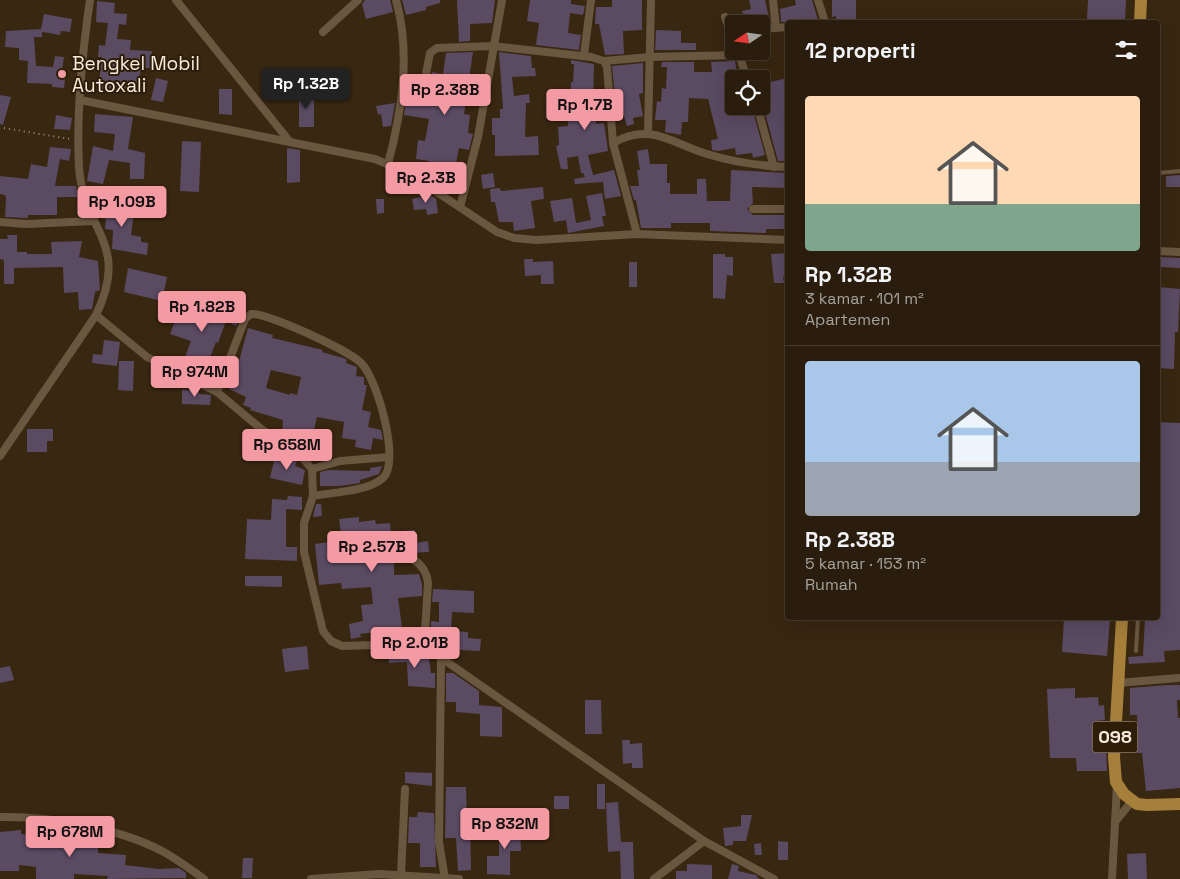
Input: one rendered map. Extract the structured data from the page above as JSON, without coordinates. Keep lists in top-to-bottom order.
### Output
{
  "streets": {
    "main road": ["098"]
  },
  "places": ["Bengkel Mobil Autoxali"],
  "north": "left",
  "page": {
    "heading": "12 properti",
    "price": [
      "Rp 1.32B",
      "Rp 2.38B",
      "Rp 1.7B",
      "Rp 2.3B",
      "Rp 1.09B",
      "Rp 1.82B",
      "Rp 974M",
      "Rp 658M",
      "Rp 2.57B",
      "Rp 2.01B",
      "Rp 832M",
      "Rp 678M"
    ],
    "list": [
      {
        "name": "Rp 1.32B",
        "note": "3 kamar · 101 m² · Apartemen"
      },
      {
        "name": "Rp 2.38B",
        "note": "5 kamar · 153 m² · Rumah"
      }
    ]
  }
}
